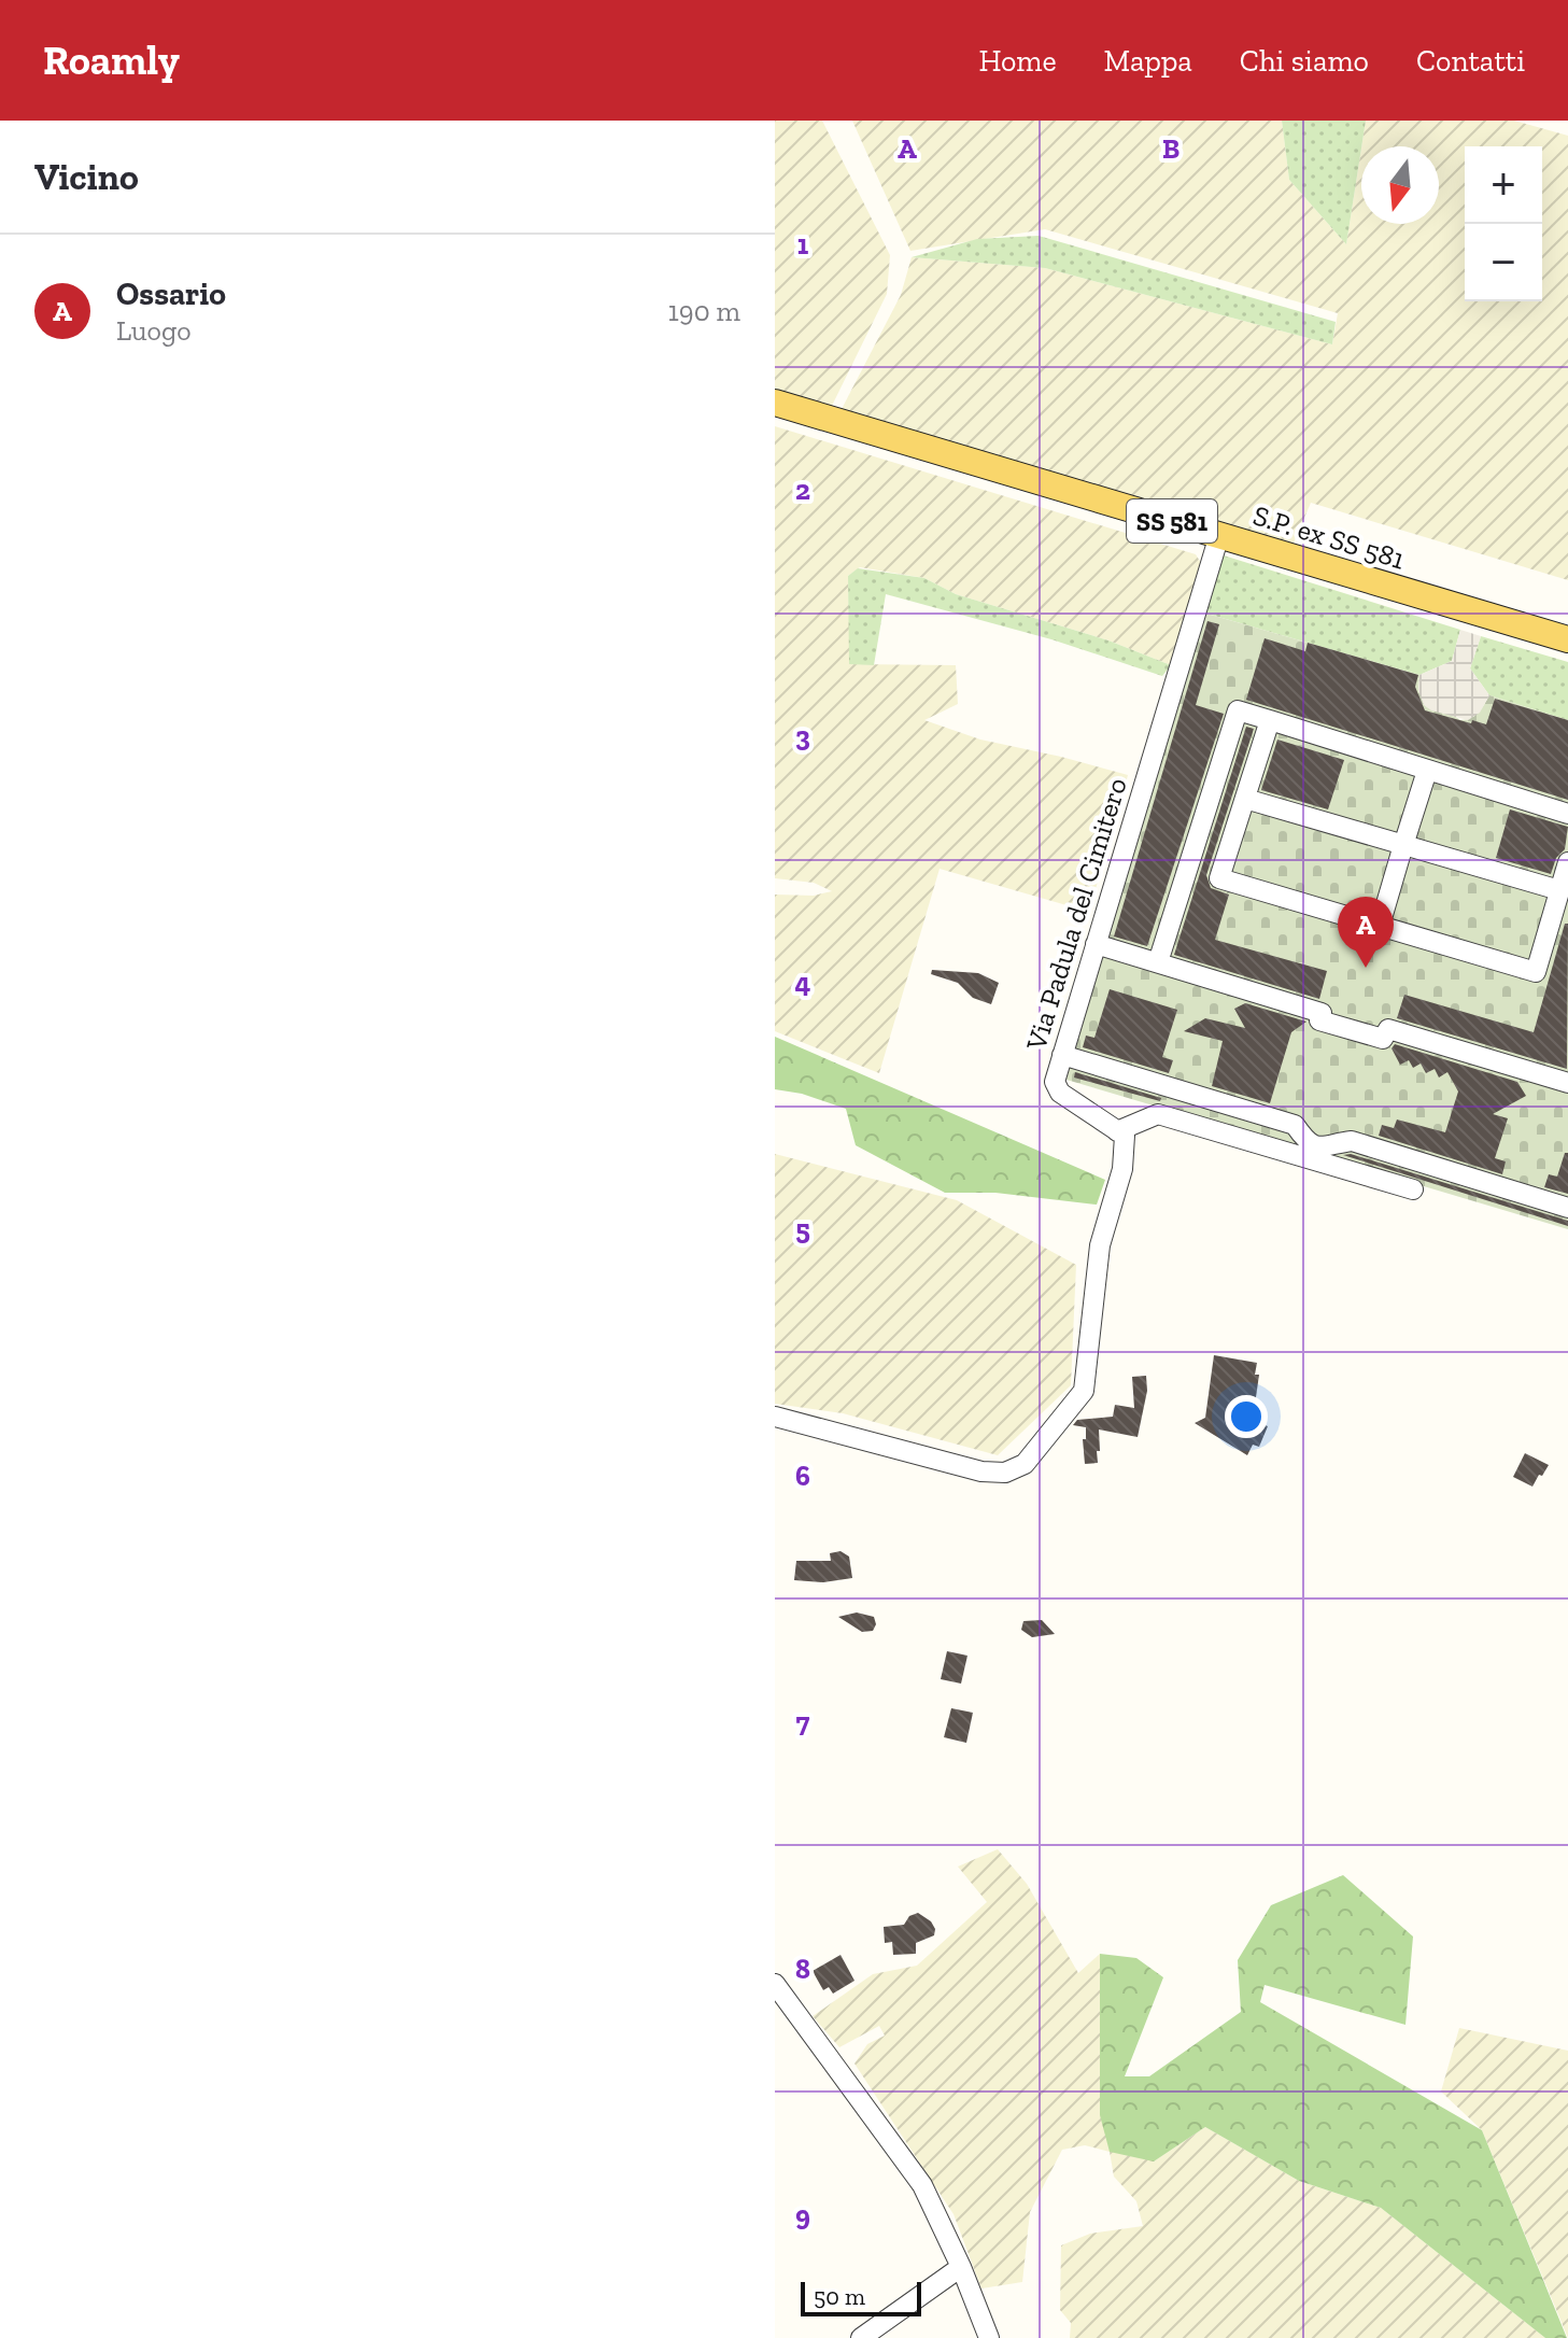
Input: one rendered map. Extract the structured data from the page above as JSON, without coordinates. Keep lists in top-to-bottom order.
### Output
{
  "streets": {
    "main road": ["SS 581", "S.P. ex SS 581"],
    "street": ["Via Padula del Cimitero"]
  },
  "crossings": [
    ["S.P. ex SS 581", "Via Padula del Cimitero"]
  ],
  "scale_bar": "50 m",
  "north": "bottom",
  "page": {
    "header": "Roamly",
    "nav": [
      "Home",
      "Mappa",
      "Chi siamo",
      "Contatti"
    ],
    "heading": "Vicino",
    "map_buttons": ["+", "−"],
    "list": [
      {
        "mark": "A",
        "name": "Ossario",
        "note": "Luogo",
        "value": "190 m"
      }
    ],
    "pins": "A",
    "scale": "50 m"
  },
  "grid": {
    "columns": ["A", "B"],
    "rows": [
      "1",
      "2",
      "3",
      "4",
      "5",
      "6",
      "7",
      "8",
      "9"
    ]
  }
}
